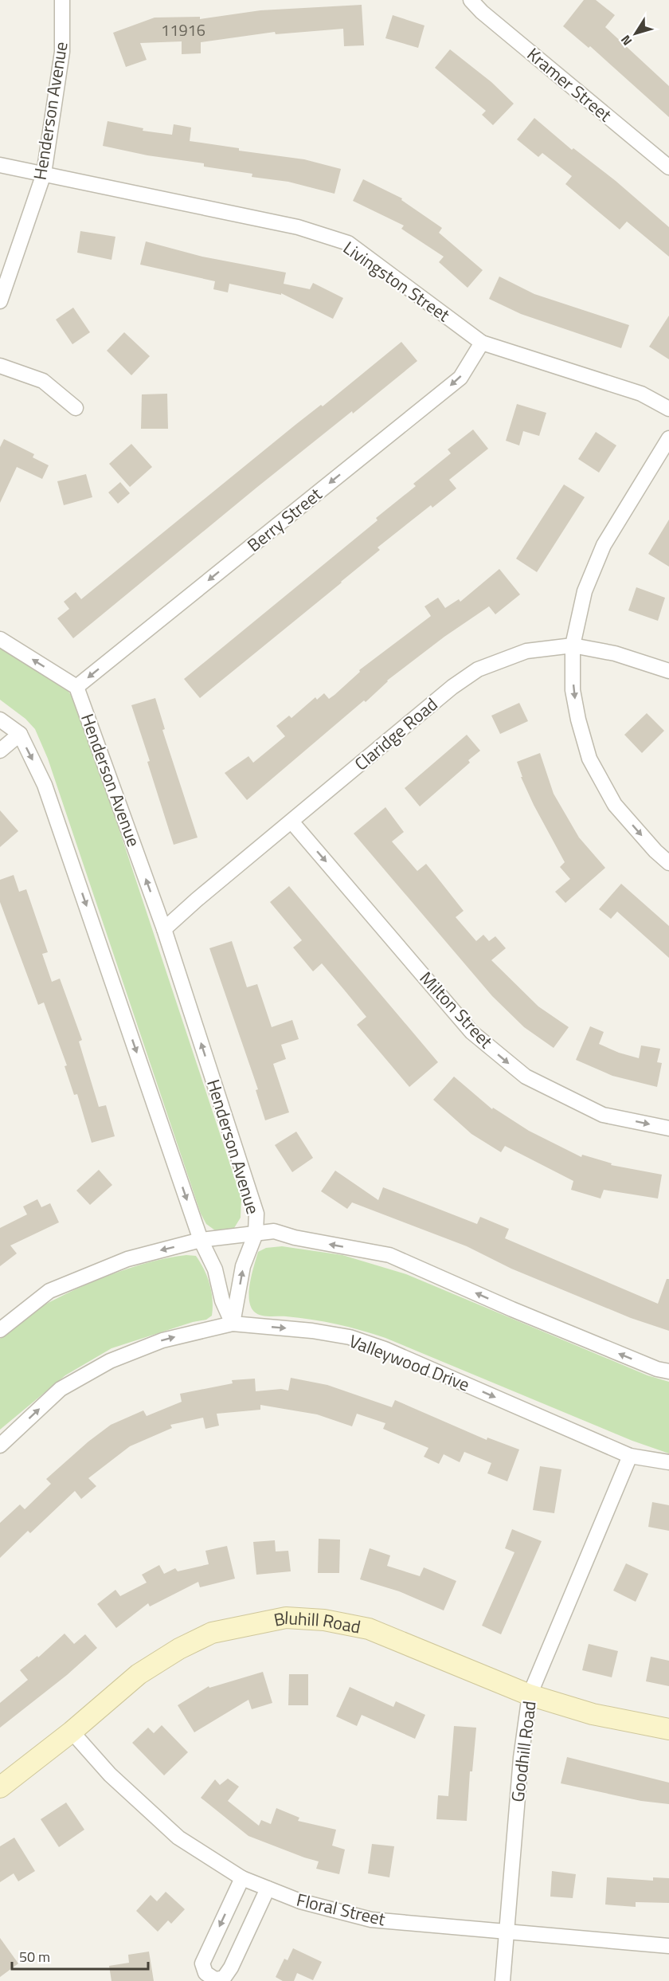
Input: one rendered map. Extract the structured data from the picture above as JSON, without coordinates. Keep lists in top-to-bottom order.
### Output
{
  "streets": {
    "street": [
      "Kramer Street",
      "Henderson Avenue",
      "Livingston Street",
      "Berry Street",
      "Claridge Road",
      "Milton Street",
      "Valleywood Drive",
      "Bluhill Road",
      "Goodhill Road",
      "Floral Street"
    ]
  },
  "crossings": [
    ["Henderson Avenue", "Livingston Street"],
    ["Henderson Avenue", "Berry Street"],
    ["Henderson Avenue", "Claridge Road"],
    ["Henderson Avenue", "Valleywood Drive"],
    ["Livingston Street", "Berry Street"],
    ["Claridge Road", "Milton Street"],
    ["Valleywood Drive", "Goodhill Road"],
    ["Bluhill Road", "Goodhill Road"],
    ["Bluhill Road", "Floral Street"],
    ["Goodhill Road", "Floral Street"]
  ],
  "one_way": ["Berry Street", "Milton Street"],
  "house_numbers": ["11916"],
  "scale_bar": "50 m",
  "north": "bottom left"
}
